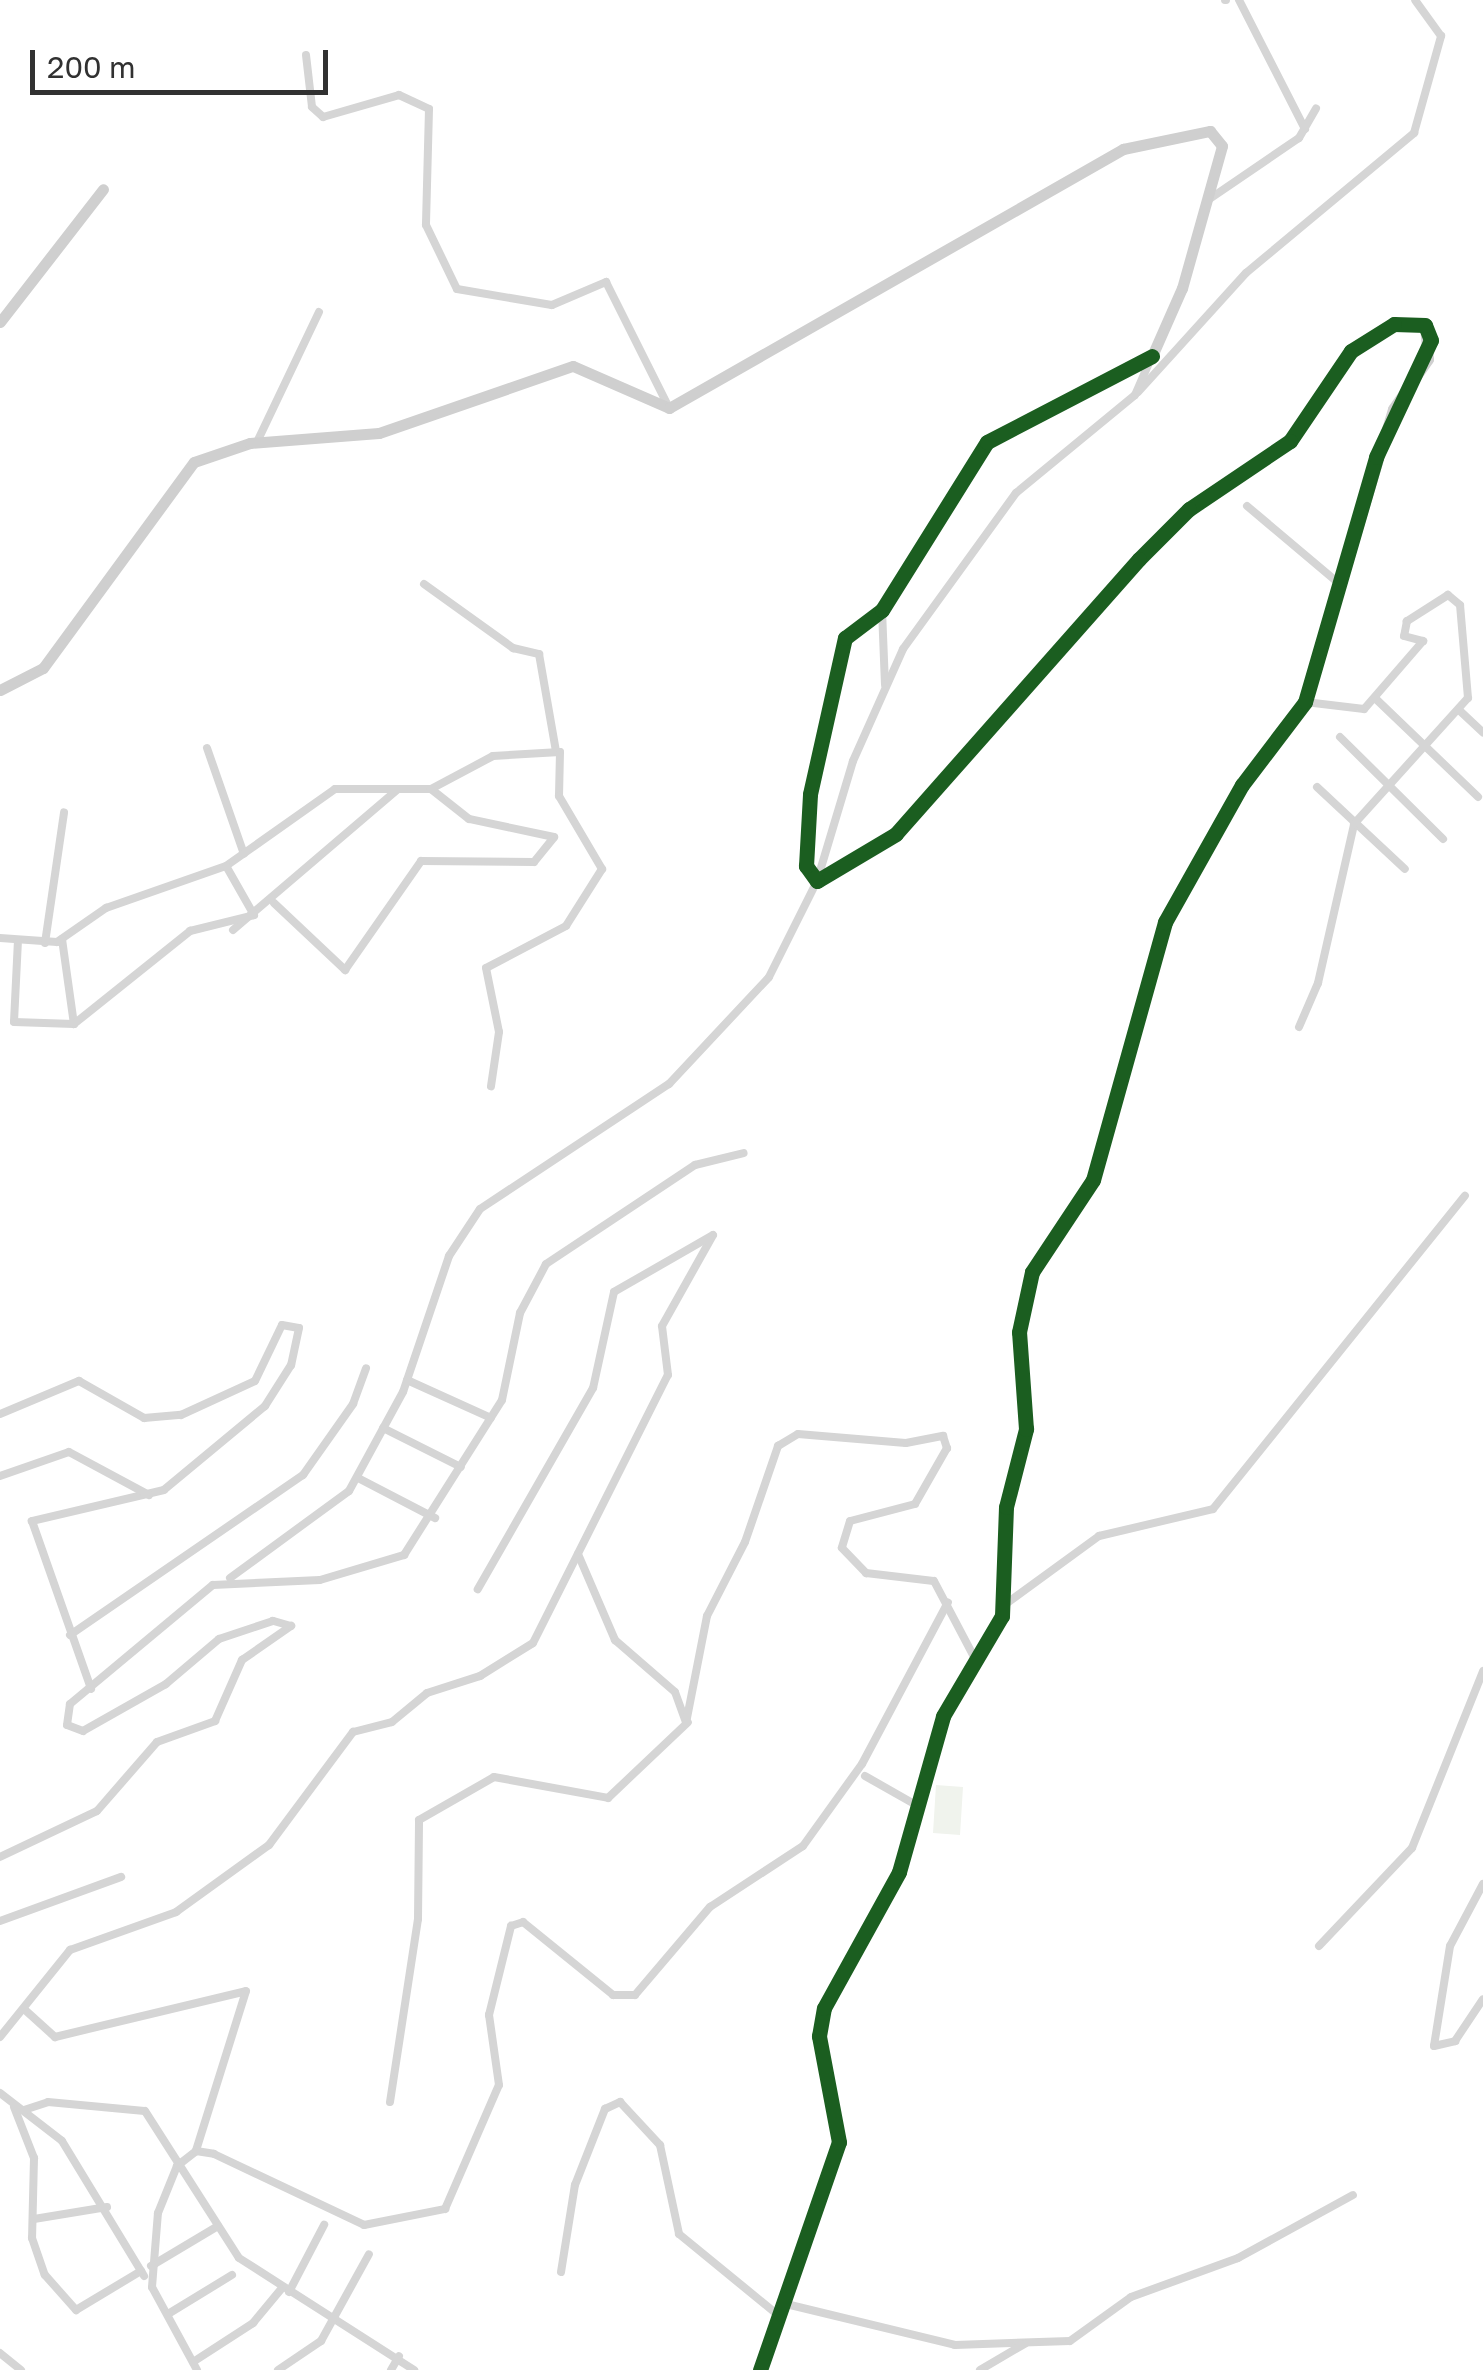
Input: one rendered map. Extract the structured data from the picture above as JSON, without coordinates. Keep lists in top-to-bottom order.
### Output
{
  "scale_bar": "200 m"
}
